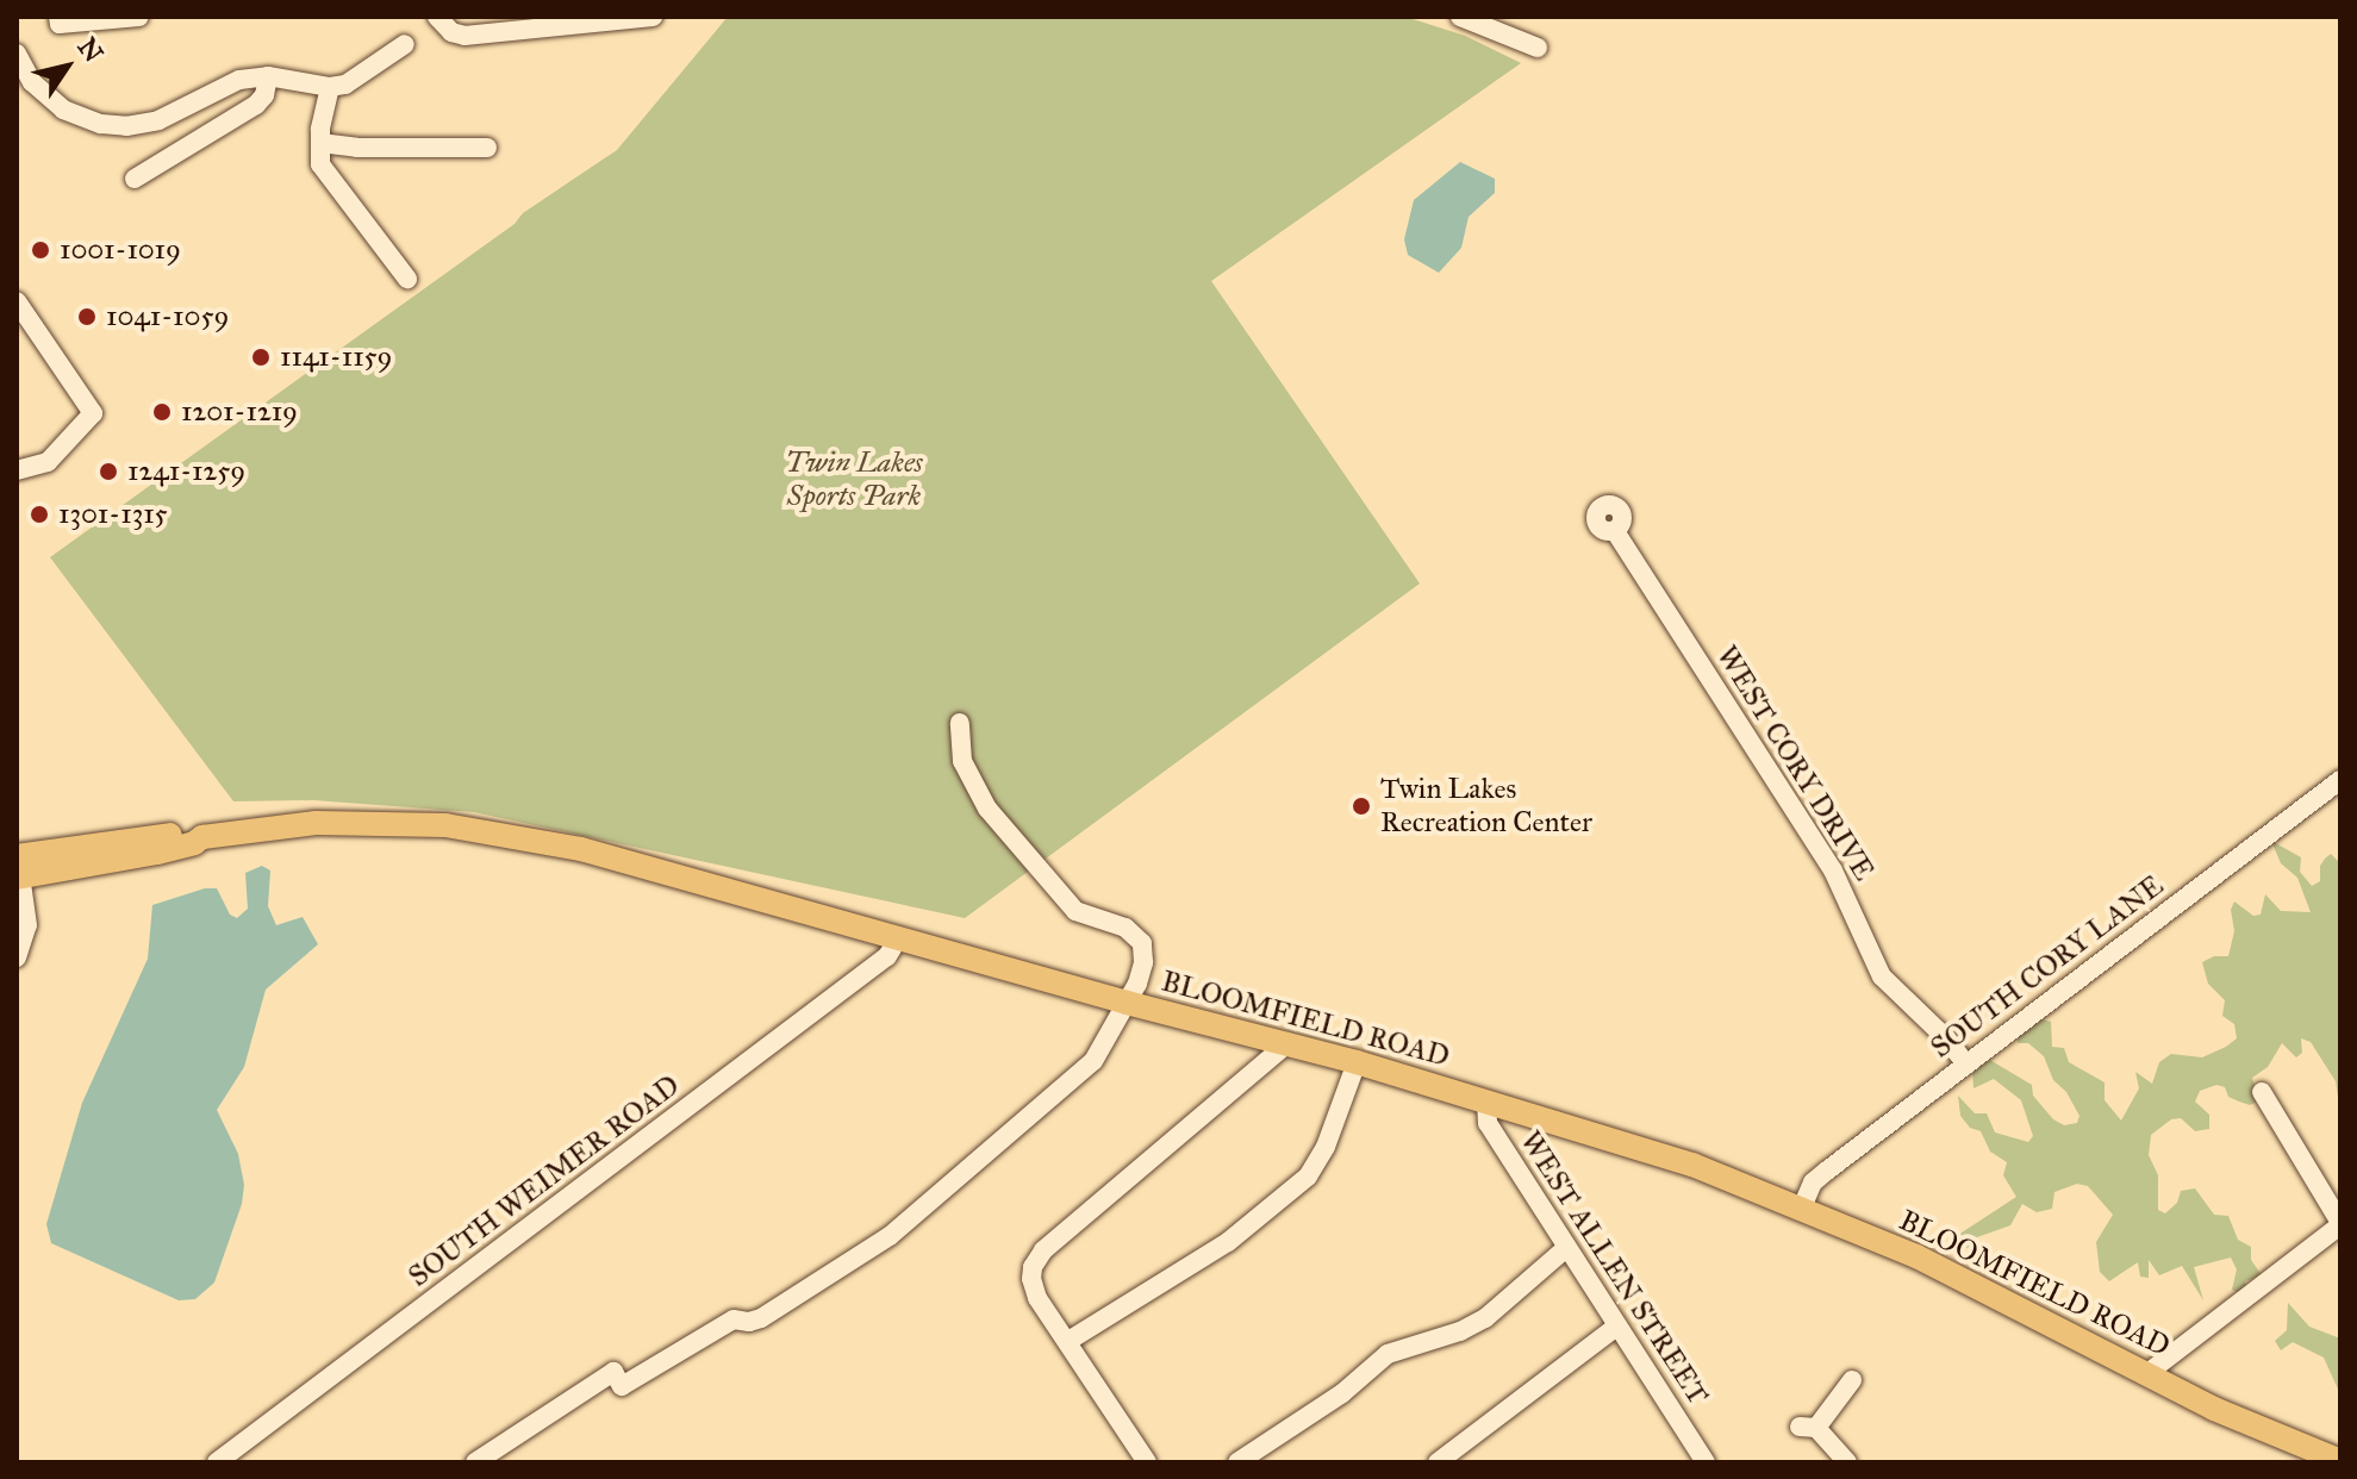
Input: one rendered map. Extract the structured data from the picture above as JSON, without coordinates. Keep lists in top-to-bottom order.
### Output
{
  "streets": {
    "main road": ["BLOOMFIELD ROAD"],
    "street": [
      "WEST CORY DRIVE",
      "SOUTH CORY LANE",
      "SOUTH WEIMER ROAD",
      "WEST ALLEN STREET"
    ]
  },
  "crossings": [
    ["WEST CORY DRIVE", "SOUTH CORY LANE"],
    ["SOUTH CORY LANE", "BLOOMFIELD ROAD"],
    ["BLOOMFIELD ROAD", "SOUTH WEIMER ROAD"],
    ["BLOOMFIELD ROAD", "WEST ALLEN STREET"]
  ],
  "parks": ["Twin Lakes Sports Park"],
  "places": [
    "1001-1019",
    "1041-1059",
    "1141-1159",
    "1201-1219",
    "1241-1259",
    "1301-1315",
    "Twin Lakes Recreation Center"
  ],
  "north": "top right"
}
